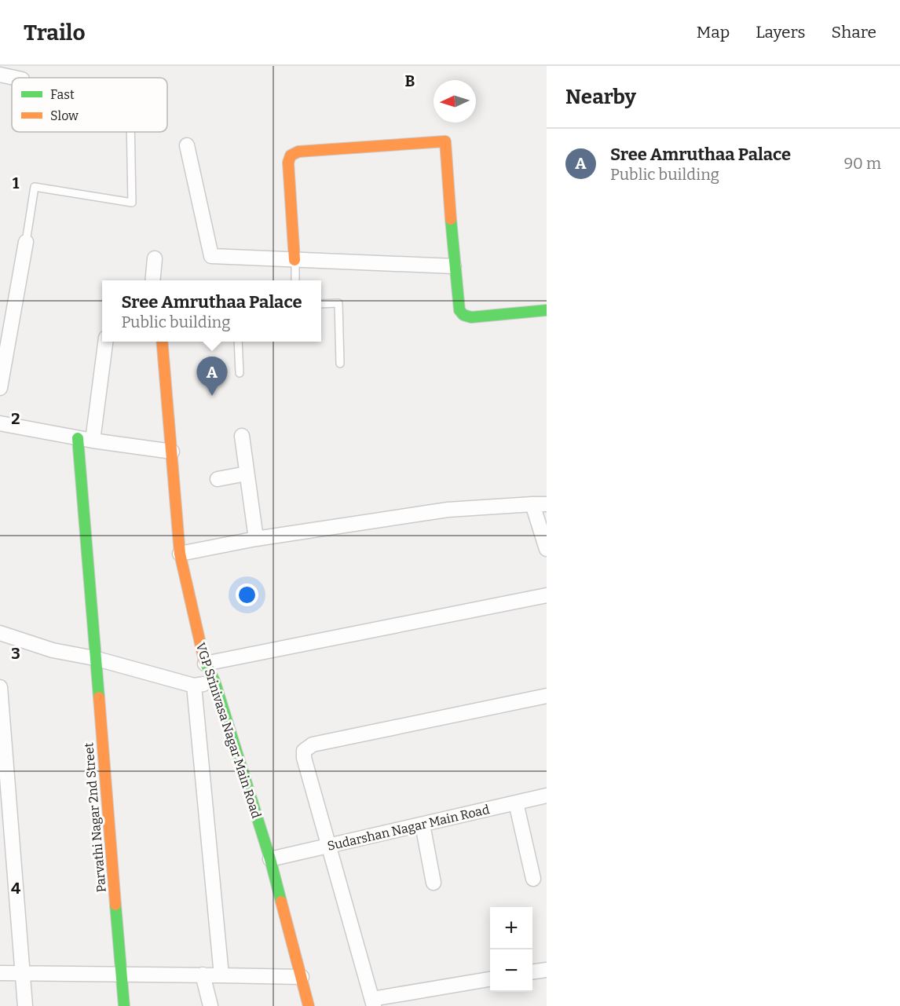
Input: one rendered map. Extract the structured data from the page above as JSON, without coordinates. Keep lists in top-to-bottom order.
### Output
{
  "streets": {
    "street": ["VGP Srinivasa Nagar Main Road", "Parvathi Nagar 2nd Street", "Sudarshan Nagar Main Road"]
  },
  "crossings": [
    ["VGP Srinivasa Nagar Main Road", "Sudarshan Nagar Main Road"]
  ],
  "legend": ["Fast", "Slow"],
  "north": "left",
  "page": {
    "header": "Trailo",
    "nav": ["Map", "Layers", "Share"],
    "heading": "Nearby",
    "list": [
      {
        "mark": "A",
        "name": "Sree Amruthaa Palace",
        "note": "Public building",
        "value": "90 m"
      }
    ],
    "popup": ["Sree Amruthaa Palace", "Public building"],
    "pins": "A",
    "map_buttons": ["+", "−"]
  },
  "grid": {
    "columns": ["B"],
    "rows": [
      "1",
      "2",
      "3",
      "4"
    ]
  }
}
